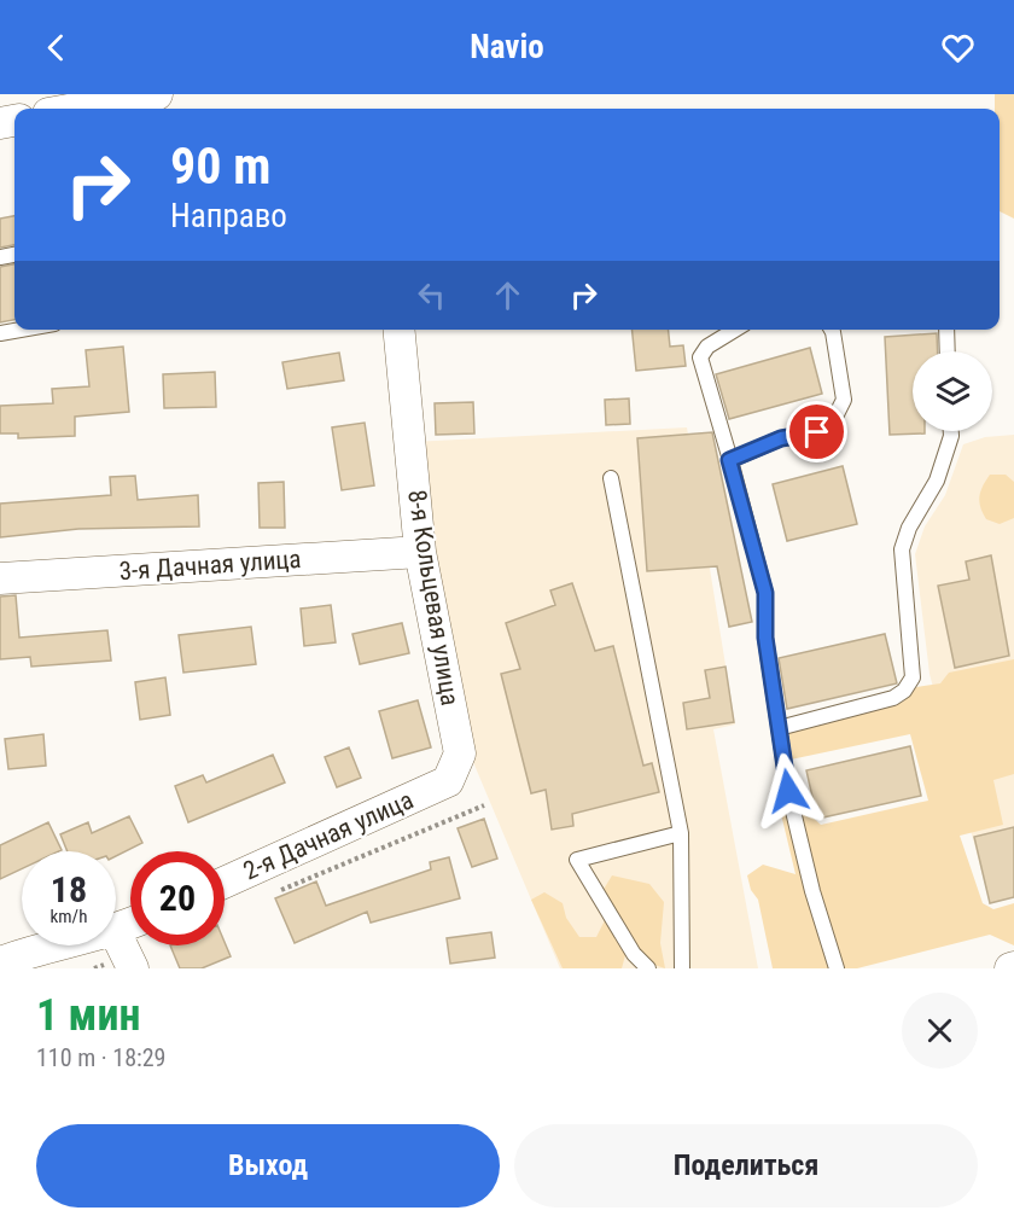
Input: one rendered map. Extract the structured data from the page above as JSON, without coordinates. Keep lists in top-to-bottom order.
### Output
{
  "streets": {
    "street": ["3-я Дачная улица", "8-я Кольцевая улица", "2-я Дачная улица"]
  },
  "crossings": [
    ["3-я Дачная улица", "8-я Кольцевая улица"],
    ["8-я Кольцевая улица", "2-я Дачная улица"]
  ],
  "page": {
    "header": "Navio",
    "turn": ["90 m", "Направо"],
    "speed": "18 km/h",
    "limit": "20",
    "heading": ["1 мин", "110 m · 18:29"],
    "buttons": ["Выход", "Поделиться"]
  }
}
